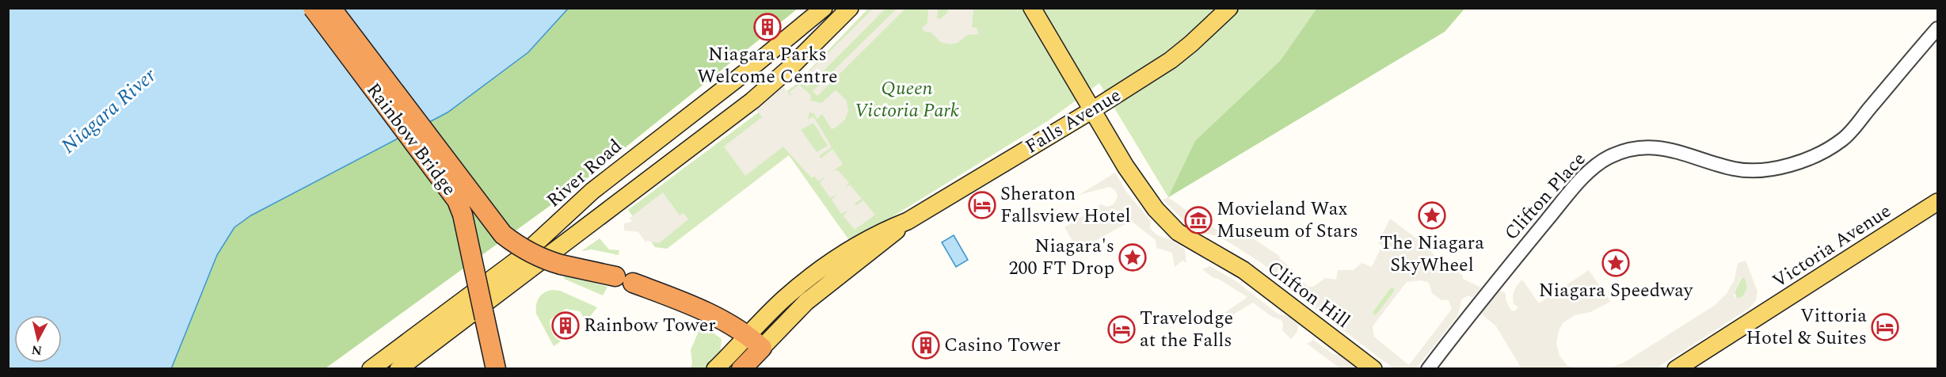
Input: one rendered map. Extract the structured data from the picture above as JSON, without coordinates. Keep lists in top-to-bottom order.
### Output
{
  "streets": {
    "highway": ["Falls Avenue", "Rainbow Bridge"],
    "main road": ["River Road", "Victoria Avenue", "Clifton Hill"],
    "street": ["Clifton Place"]
  },
  "crossings": [
    ["Falls Avenue", "Rainbow Bridge"],
    ["Falls Avenue", "Clifton Hill"]
  ],
  "water": ["Niagara River"],
  "parks": ["Queen Victoria Park"],
  "places": {
    "building": ["Niagara Parks Welcome Centre", "Rainbow Tower", "Casino Tower"],
    "hotel": ["Sheraton Fallsview Hotel", "Vittoria Hotel & Suites", "Travelodge at the Falls"],
    "place": ["The Niagara SkyWheel", "Niagara's 200 FT Drop", "Niagara Speedway"],
    "museum": ["Movieland Wax Museum of Stars"]
  },
  "north": "bottom"
}
